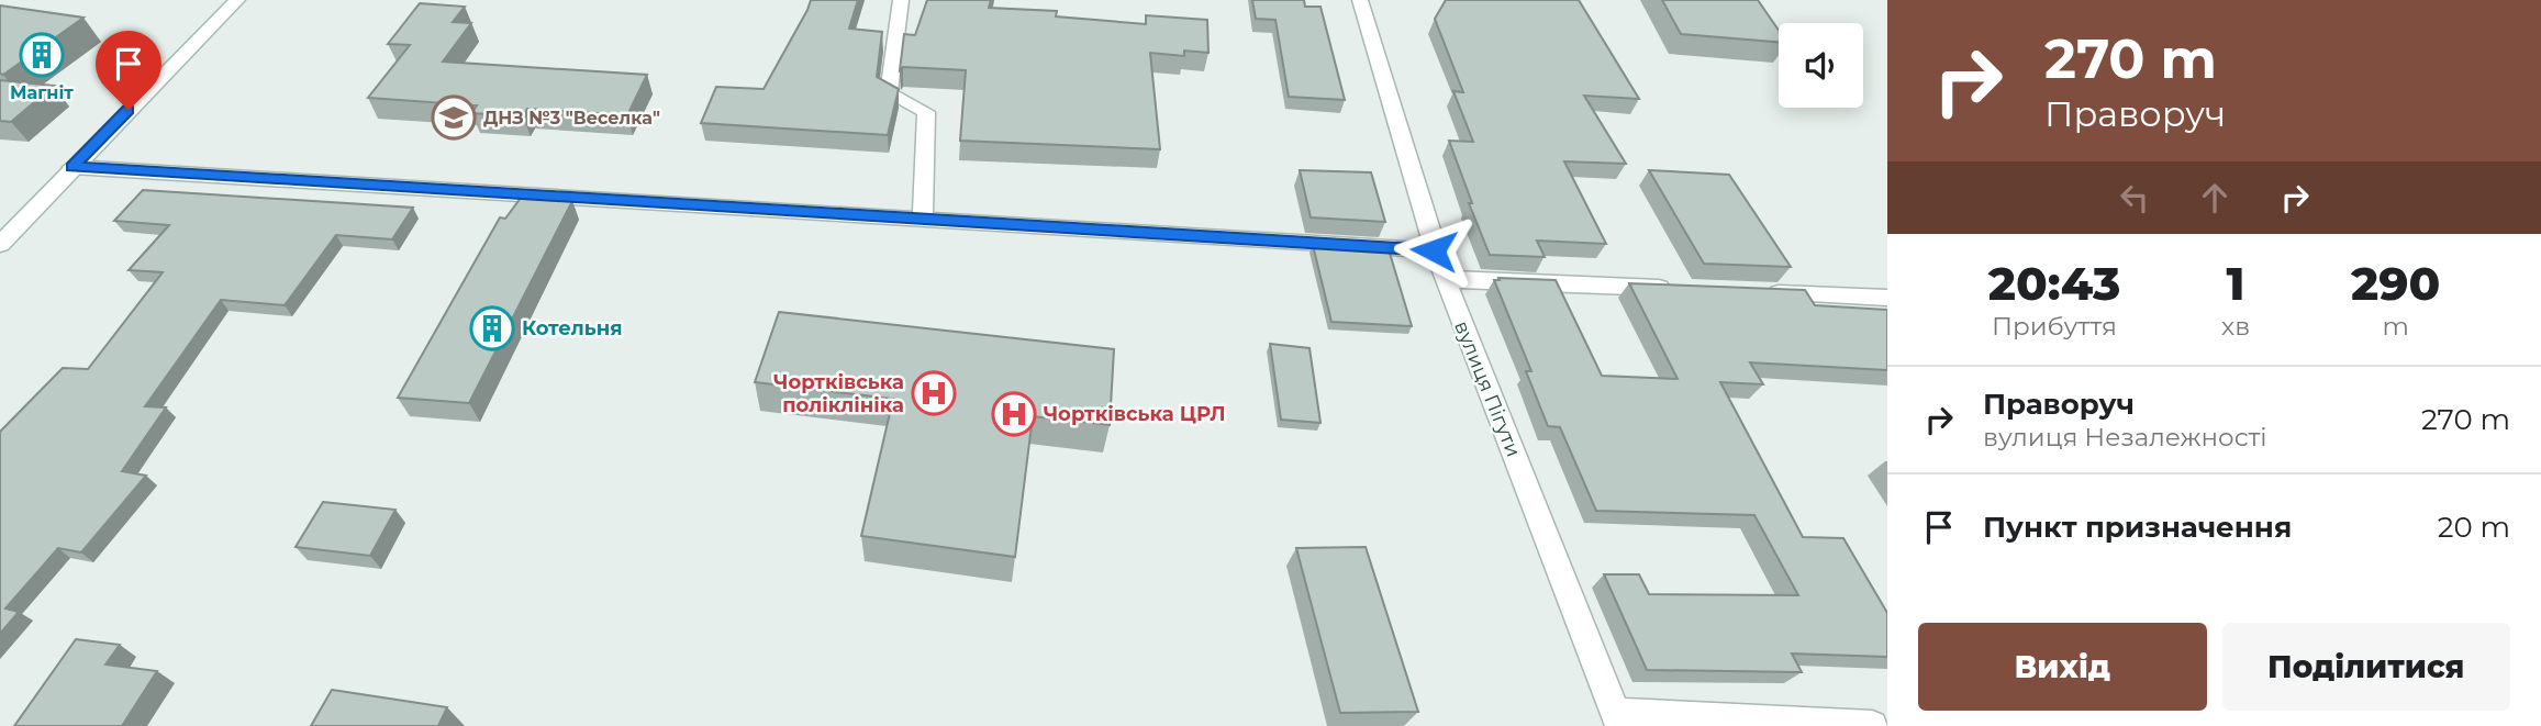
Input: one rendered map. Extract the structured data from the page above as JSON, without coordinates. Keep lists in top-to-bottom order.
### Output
{
  "streets": {
    "street": ["вулиця Пігути"]
  },
  "places": {
    "building": ["Магніт", "Котельня"],
    "school or university": ["ДНЗ №3 \"Веселка\""],
    "hospital": ["Чортківська поліклініка", "Чортківська ЦРЛ"]
  },
  "page": {
    "turn": ["270 m", "Праворуч"],
    "eta": [
      "20:43",
      "Прибуття",
      "1",
      "хв",
      "290",
      "m"
    ],
    "list": [
      {
        "name": "Праворуч",
        "note": "вулиця Незалежності",
        "value": "270 m"
      },
      {
        "name": "Пункт призначення",
        "value": "20 m"
      }
    ],
    "buttons": ["Вихід", "Поділитися"]
  }
}
